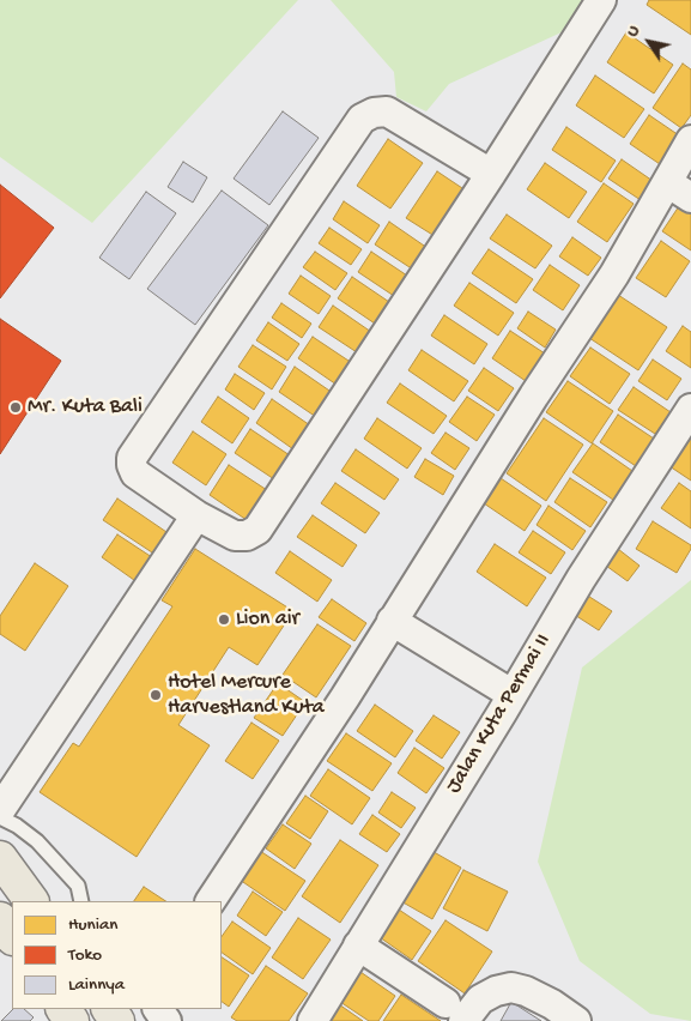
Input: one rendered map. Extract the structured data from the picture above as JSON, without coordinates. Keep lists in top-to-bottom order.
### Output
{
  "streets": {
    "street": ["Jalan Kuta Permai II"]
  },
  "places": ["Mr. Kuta Bali", "Lion air", "Hotel Mercure Harvestland Kuta"],
  "legend": ["Hunian", "Toko", "Lainnya"],
  "north": "top left"
}
